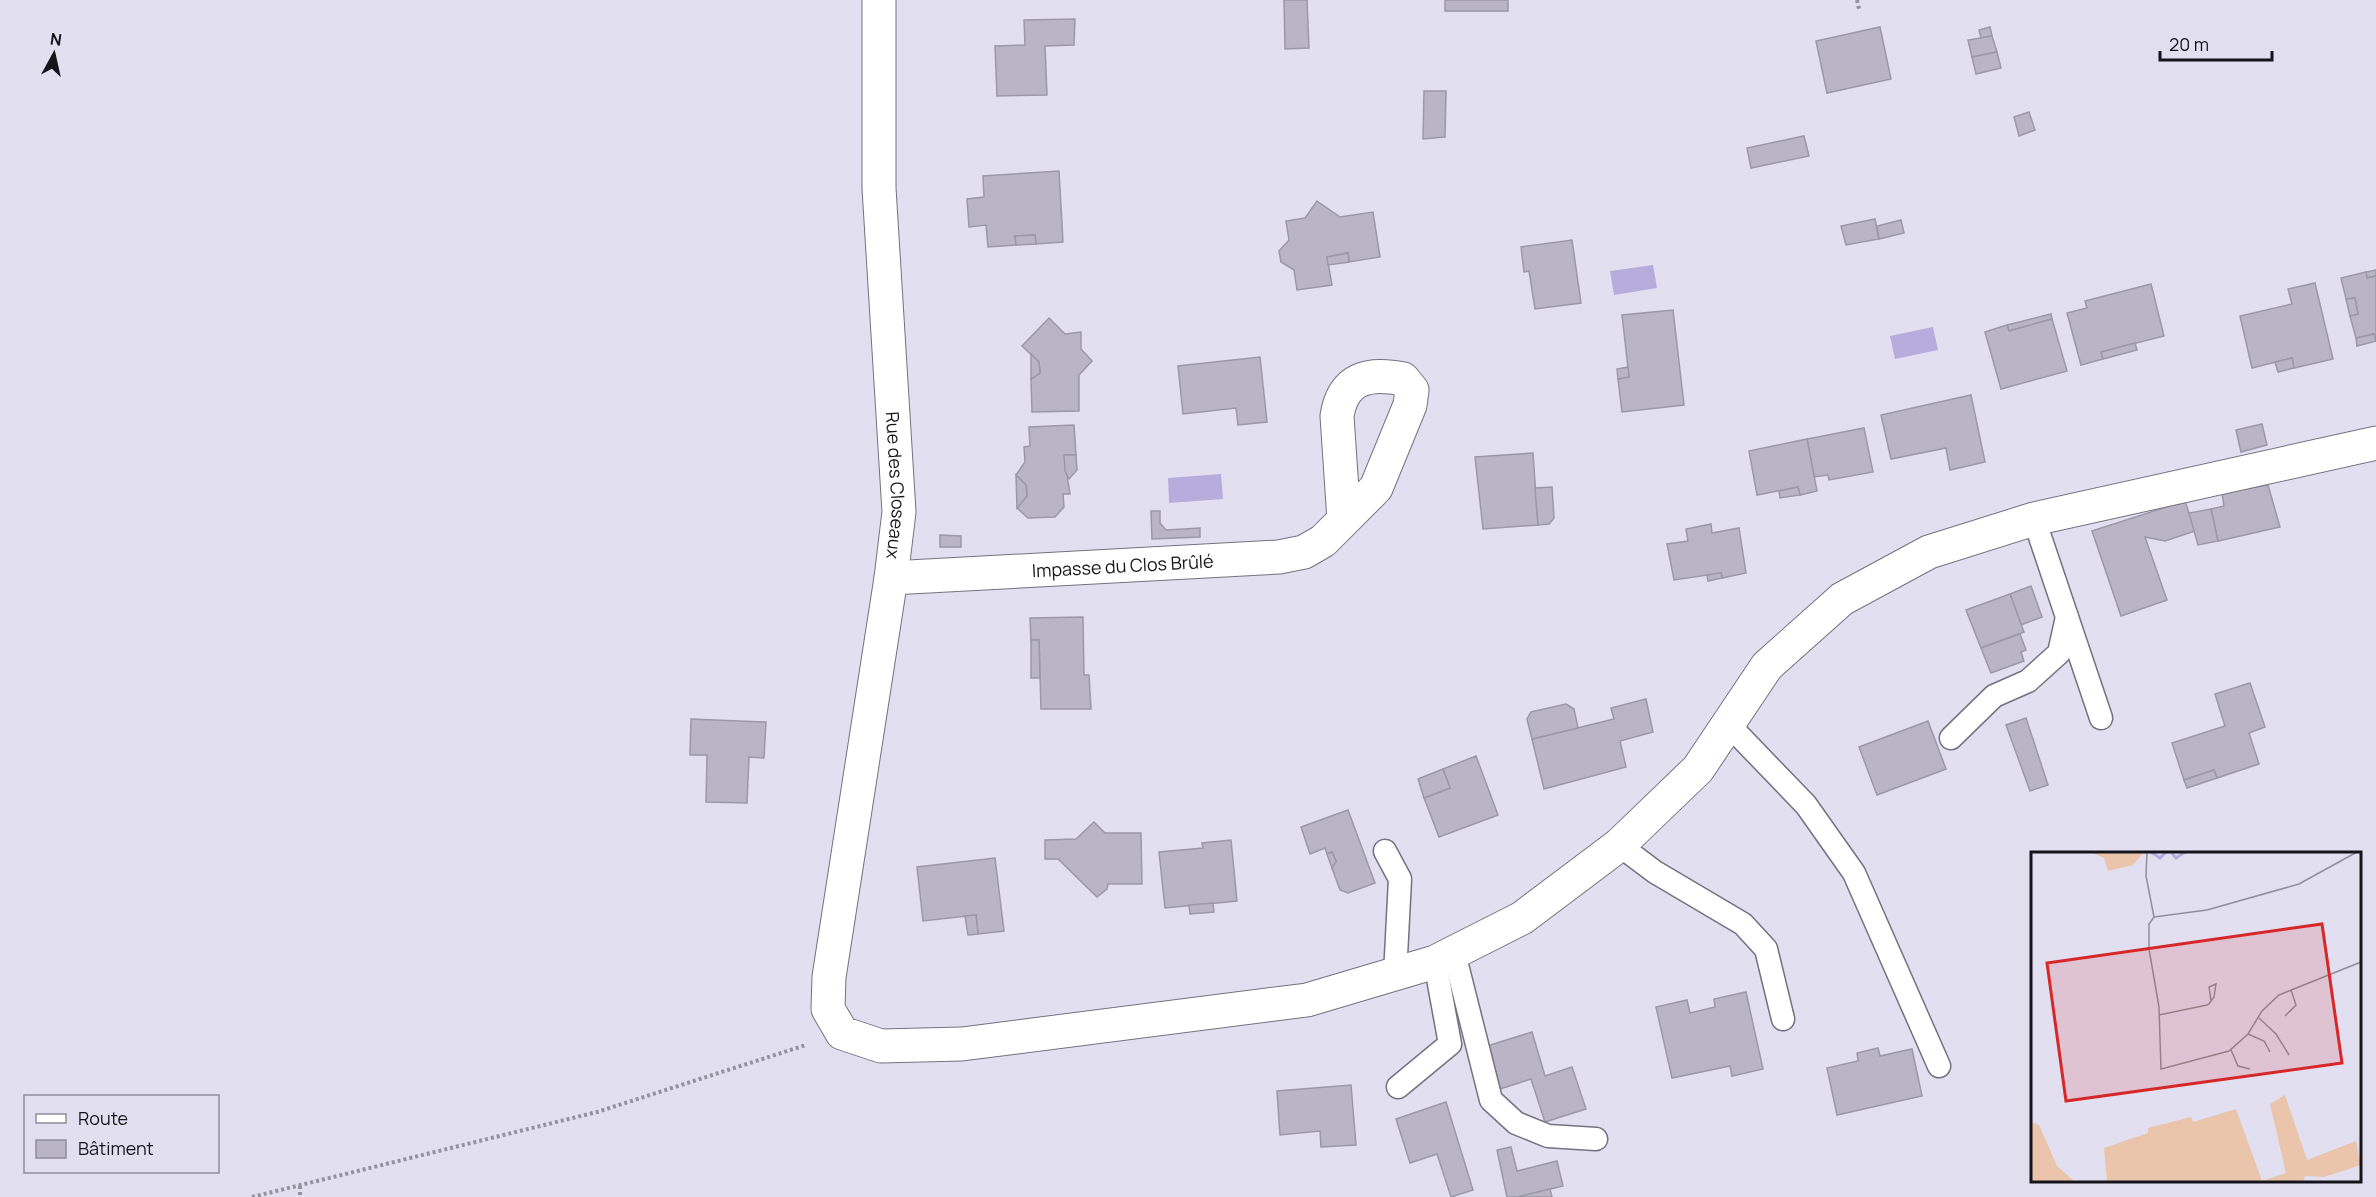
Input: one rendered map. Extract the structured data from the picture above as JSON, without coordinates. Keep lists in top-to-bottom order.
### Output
{
  "streets": {
    "street": ["Rue des Closeaux", "Impasse du Clos Brûlé"]
  },
  "crossings": [
    ["Rue des Closeaux", "Impasse du Clos Brûlé"]
  ],
  "legend": ["Route", "Bâtiment"],
  "scale_bar": "20 m",
  "north": "top"
}
